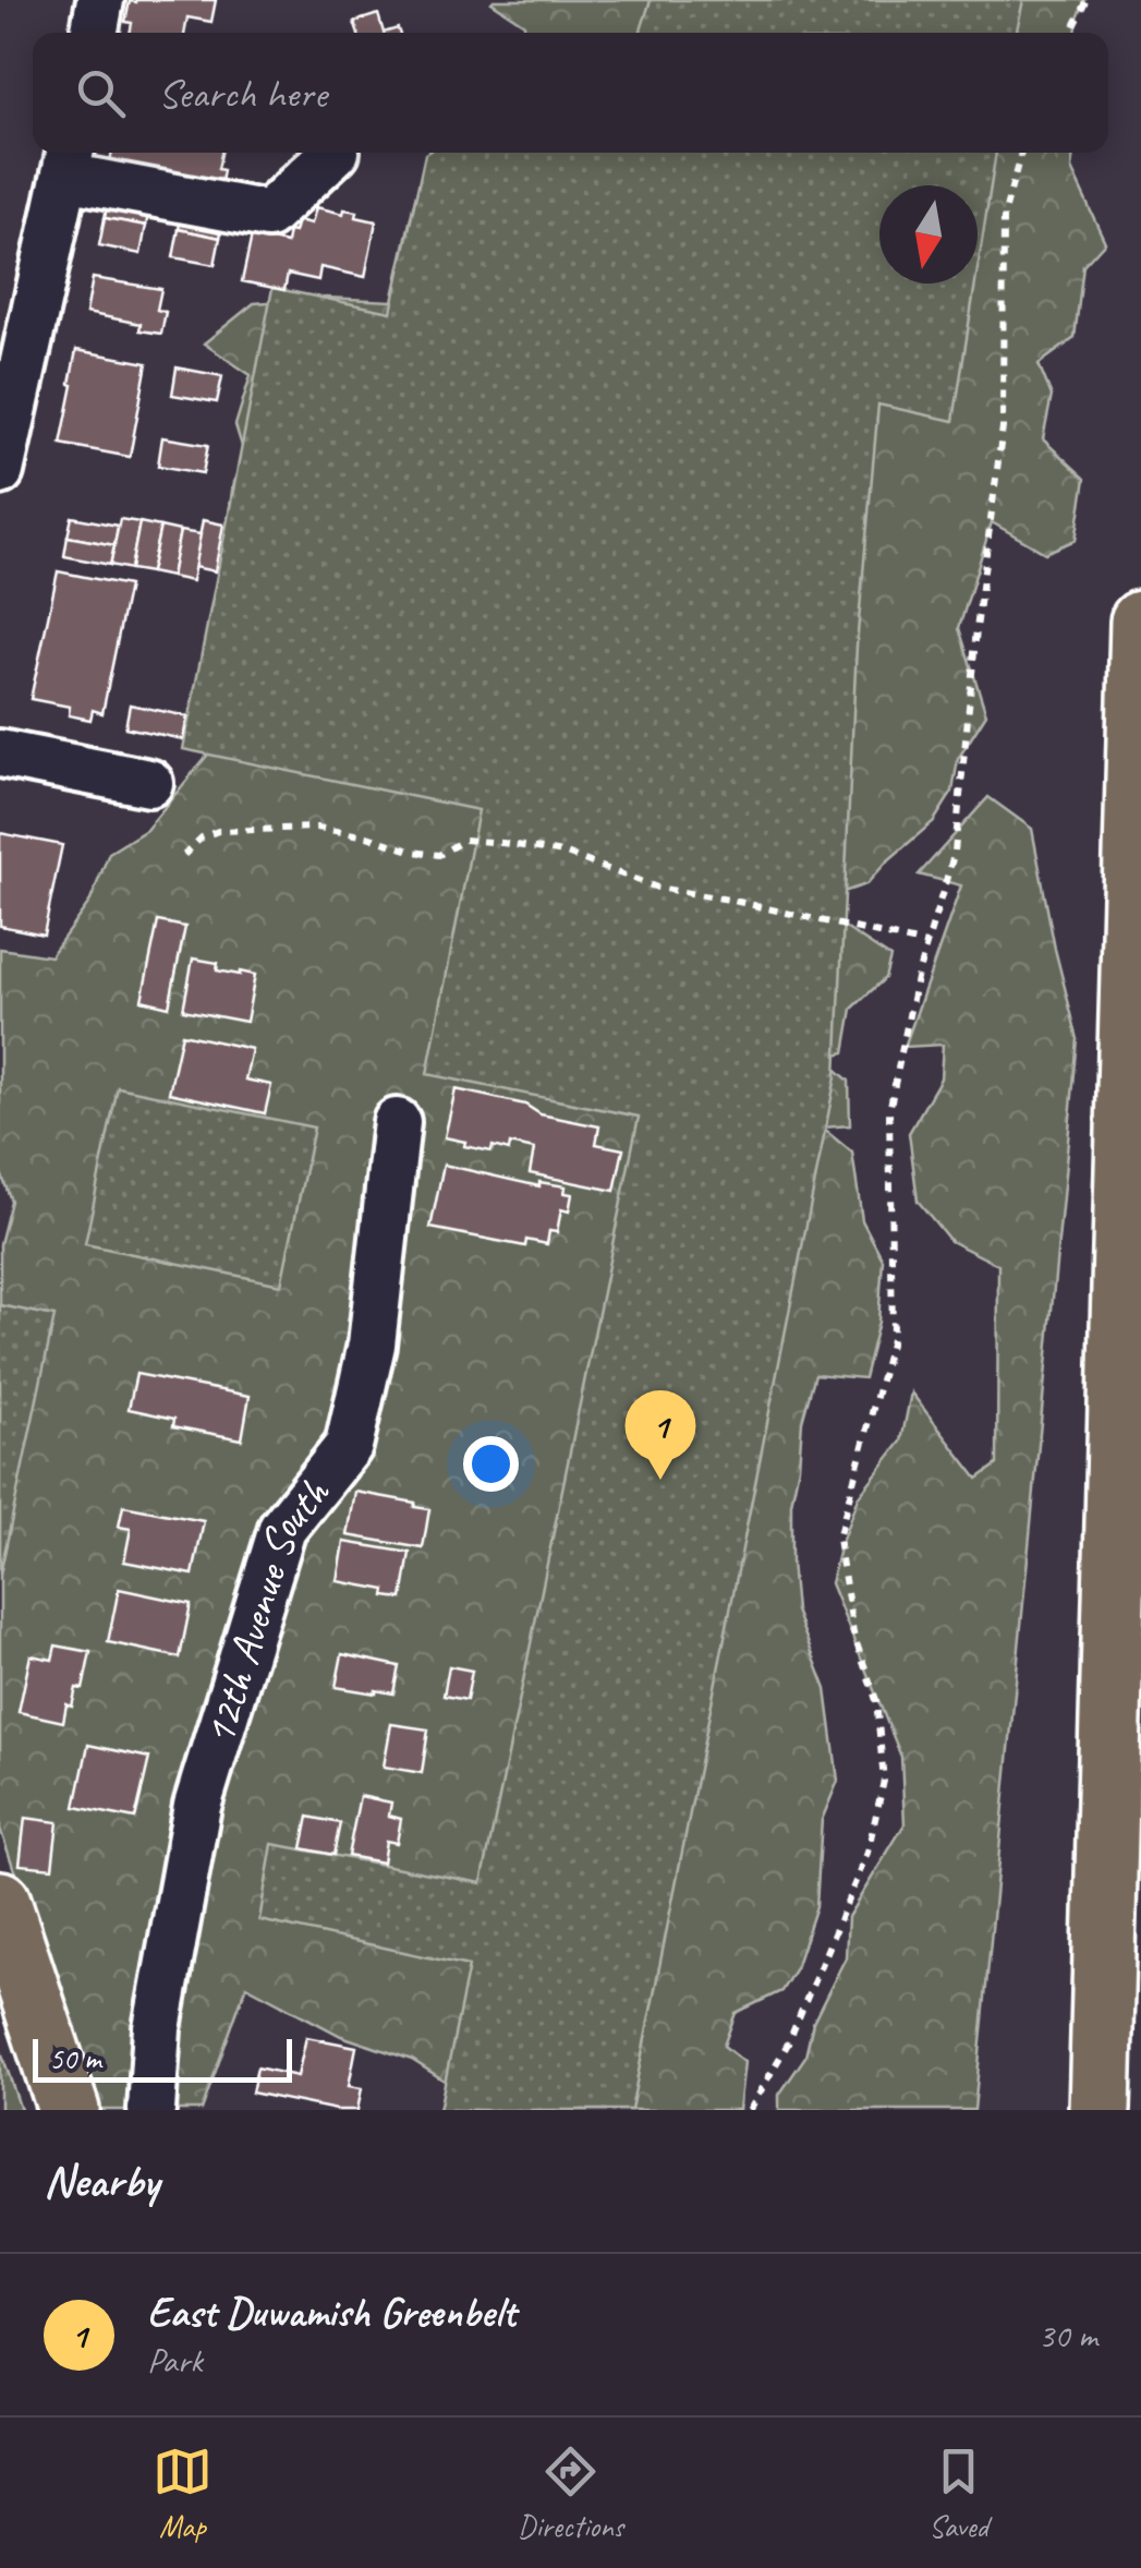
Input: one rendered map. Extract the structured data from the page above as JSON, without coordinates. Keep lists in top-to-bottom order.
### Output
{
  "streets": {
    "street": ["12th Avenue South"]
  },
  "scale_bar": "50 m",
  "north": "bottom",
  "page": {
    "search": "Search here",
    "pins": "1",
    "scale": "50 m",
    "heading": "Nearby",
    "list": [
      {
        "mark": "1",
        "name": "East Duwamish Greenbelt",
        "note": "Park",
        "value": "30 m"
      }
    ],
    "nav": ["Map", "Directions", "Saved"]
  }
}
